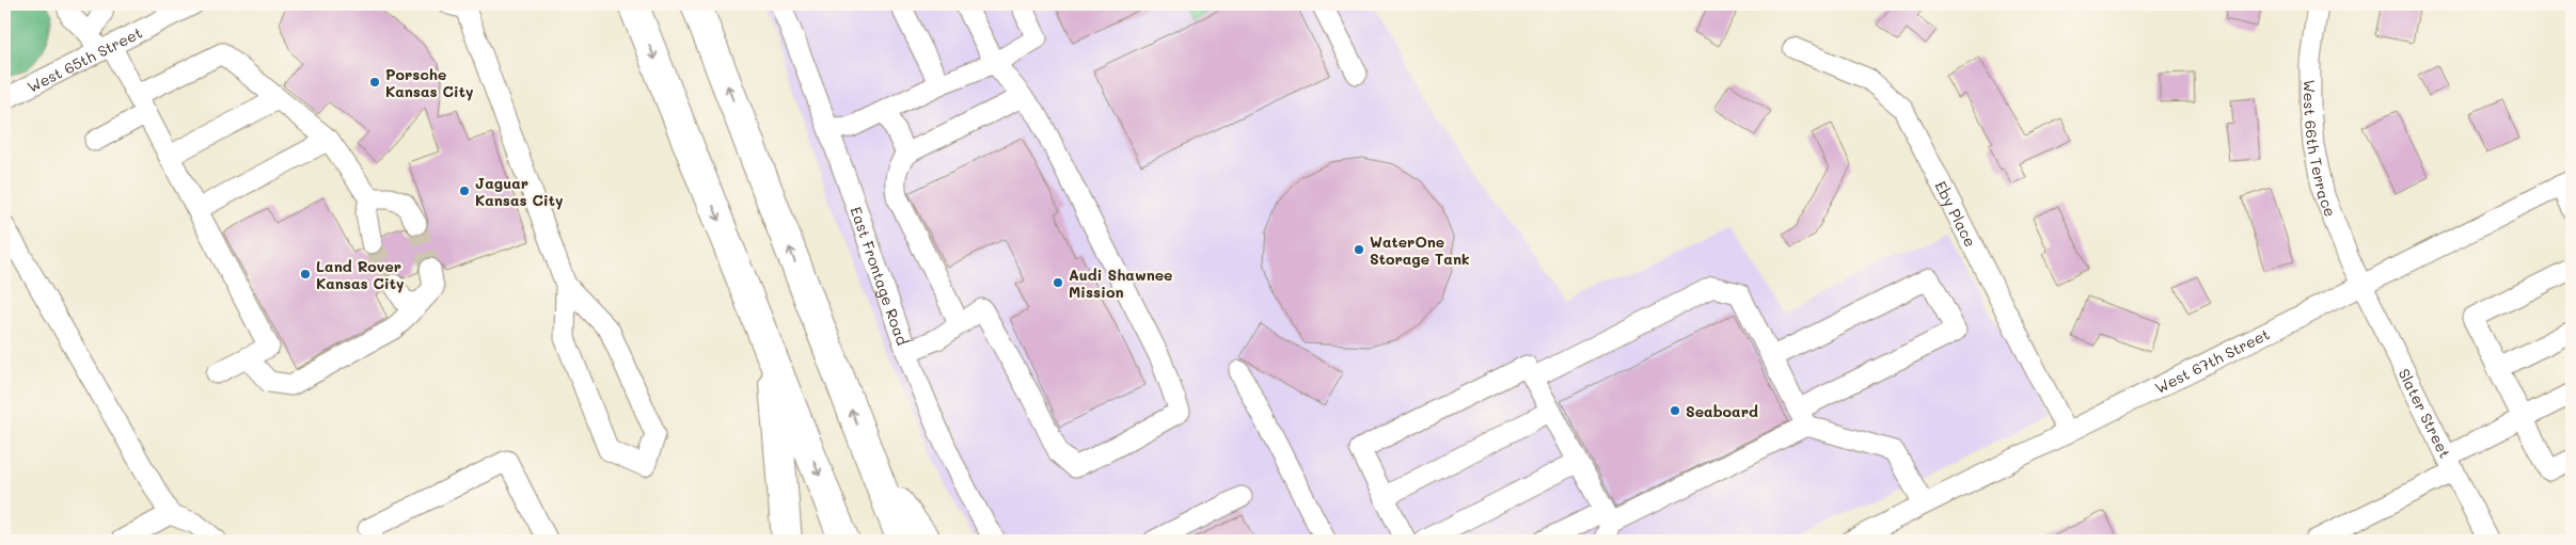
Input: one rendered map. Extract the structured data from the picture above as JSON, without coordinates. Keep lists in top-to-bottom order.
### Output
{
  "streets": {
    "street": [
      "West 65th Street",
      "West 66th Terrace",
      "Eby Place",
      "East Frontage Road",
      "West 67th Street",
      "Slater Street"
    ]
  },
  "crossings": [
    ["West 66th Terrace", "West 67th Street"],
    ["West 66th Terrace", "Slater Street"],
    ["Eby Place", "West 67th Street"],
    ["West 67th Street", "Slater Street"]
  ],
  "places": [
    "Porsche Kansas City",
    "Jaguar Kansas City",
    "WaterOne Storage Tank",
    "Land Rover Kansas City",
    "Audi Shawnee Mission",
    "Seaboard"
  ]
}
